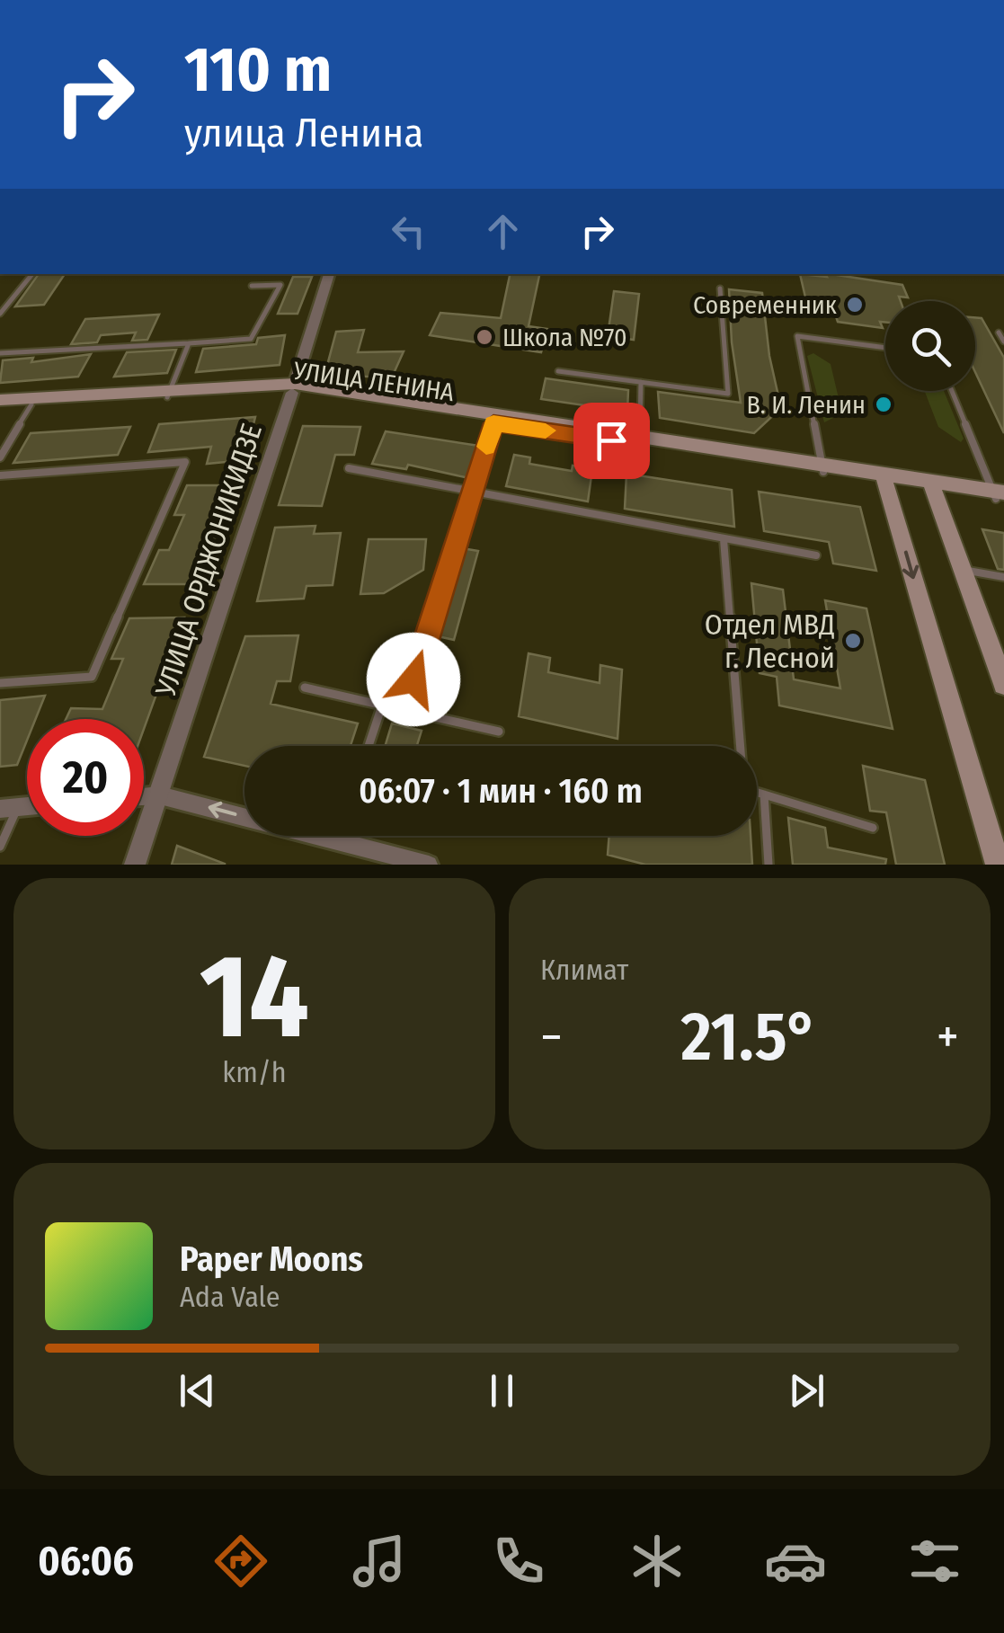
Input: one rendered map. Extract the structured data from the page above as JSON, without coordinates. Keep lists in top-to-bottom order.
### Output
{
  "streets": {
    "main road": ["УЛИЦА ЛЕНИНА"],
    "street": ["УЛИЦА ОРДЖОНИКИДЗЕ"]
  },
  "crossings": [
    ["УЛИЦА ЛЕНИНА", "УЛИЦА ОРДЖОНИКИДЗЕ"]
  ],
  "places": [
    "Современник",
    "Школа №70",
    "В. И. Ленин",
    "Отдел МВД г. Лесной"
  ],
  "page": {
    "turn": ["110 m", "улица Ленина"],
    "limit": "20",
    "trip": "06:07 · 1 мин · 160 m",
    "tile": [
      ["14", "km/h"],
      "Климат"
    ],
    "heat": ["−", "21.5°", "+"],
    "song": ["Paper Moons", "Ada Vale"],
    "tabs": "06:06"
  }
}
